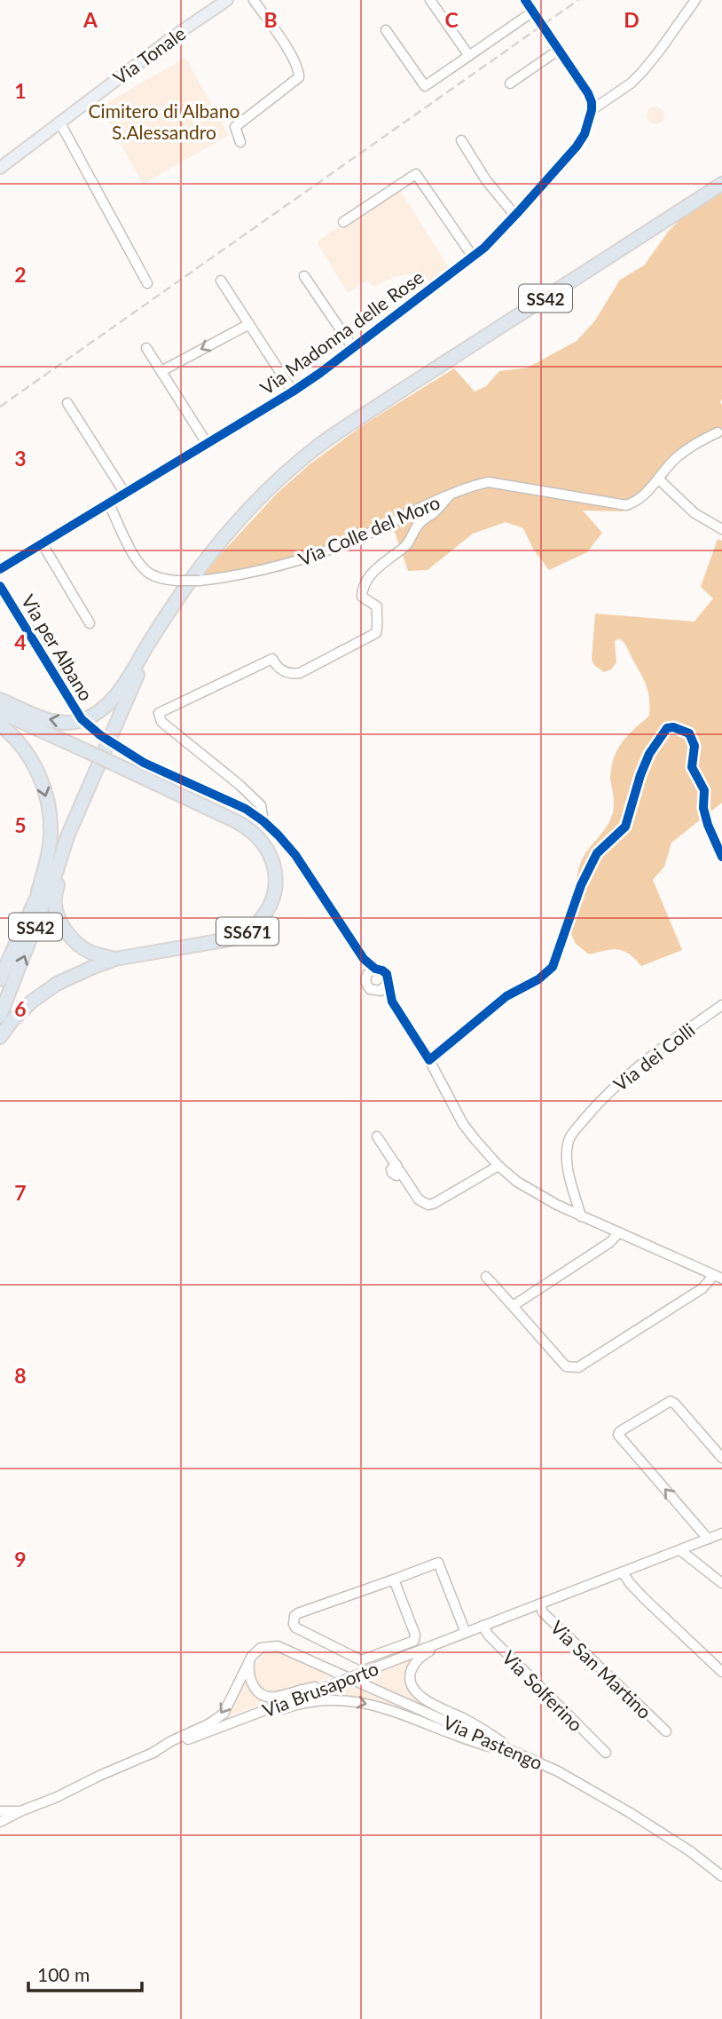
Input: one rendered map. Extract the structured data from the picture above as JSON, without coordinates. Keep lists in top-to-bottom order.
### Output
{
  "streets": {
    "highway": ["SS42", "SS671"],
    "main road": ["Via Tonale"],
    "street": [
      "Via Madonna delle Rose",
      "Via Colle del Moro",
      "Via per Albano",
      "Via dei Colli",
      "Via San Martino",
      "Via Brusaporto",
      "Via Solferino",
      "Via Pastengo"
    ]
  },
  "crossings": [
    ["Via Madonna delle Rose", "Via Colle del Moro"],
    ["Via Colle del Moro", "Via per Albano"],
    ["Via San Martino", "Via Brusaporto"],
    ["Via Brusaporto", "Via Solferino"]
  ],
  "parks": ["Cimitero di Albano S.Alessandro"],
  "scale_bar": "100 m",
  "grid": {
    "columns": [
      "A",
      "B",
      "C",
      "D"
    ],
    "rows": [
      "1",
      "2",
      "3",
      "4",
      "5",
      "6",
      "7",
      "8",
      "9"
    ]
  }
}
